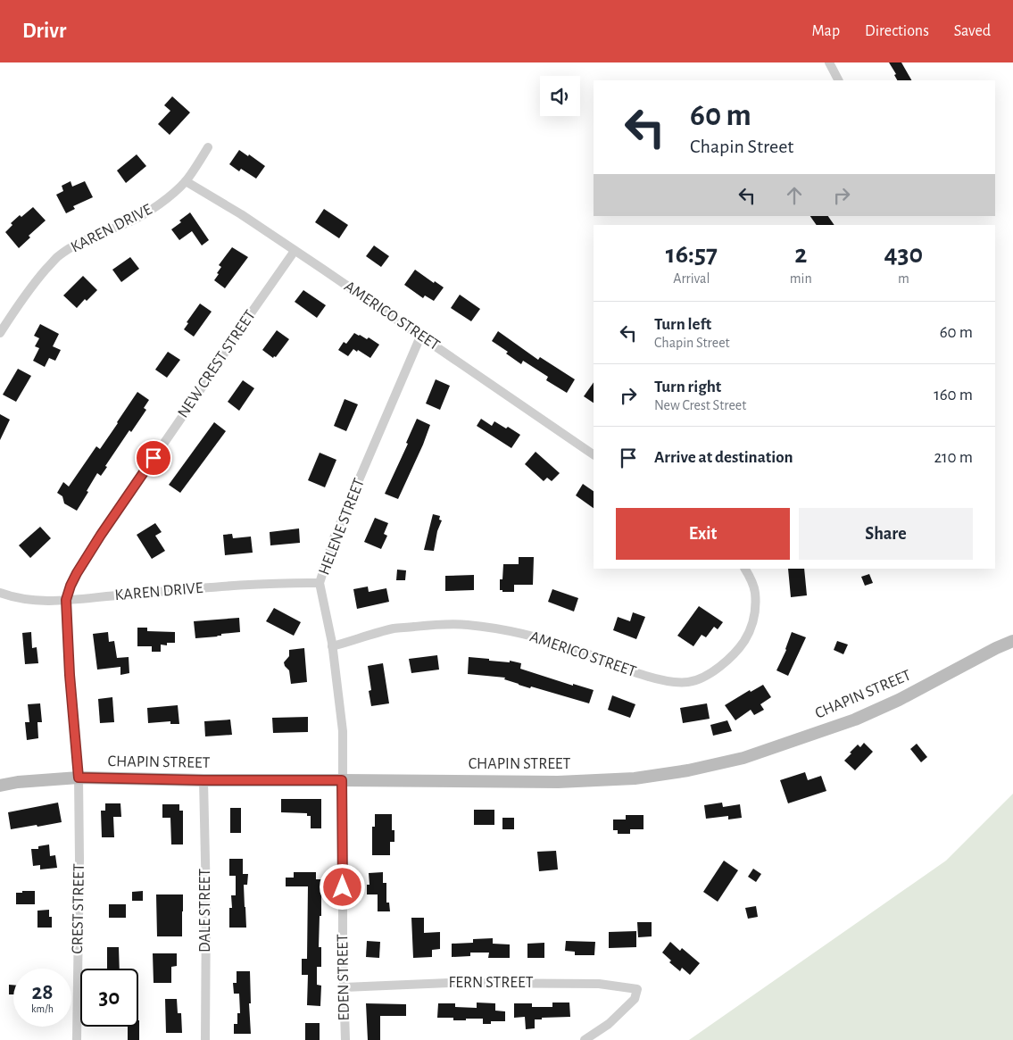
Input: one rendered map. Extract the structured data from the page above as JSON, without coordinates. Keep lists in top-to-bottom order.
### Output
{
  "streets": {
    "main road": ["CHAPIN STREET"],
    "street": [
      "KAREN DRIVE",
      "AMERICO STREET",
      "NEW CREST STREET",
      "HELENE STREET",
      "CREST STREET",
      "DALE STREET",
      "EDEN STREET",
      "FERN STREET"
    ]
  },
  "crossings": [
    ["KAREN DRIVE", "AMERICO STREET"],
    ["KAREN DRIVE", "NEW CREST STREET"],
    ["KAREN DRIVE", "HELENE STREET"],
    ["AMERICO STREET", "NEW CREST STREET"],
    ["AMERICO STREET", "HELENE STREET"],
    ["NEW CREST STREET", "CHAPIN STREET"],
    ["NEW CREST STREET", "CREST STREET"],
    ["HELENE STREET", "CHAPIN STREET"],
    ["HELENE STREET", "EDEN STREET"],
    ["CHAPIN STREET", "CREST STREET"],
    ["CHAPIN STREET", "DALE STREET"],
    ["CHAPIN STREET", "EDEN STREET"],
    ["EDEN STREET", "FERN STREET"]
  ],
  "page": {
    "header": "Drivr",
    "nav": ["Map", "Directions", "Saved"],
    "turn": ["60 m", "Chapin Street"],
    "eta": [
      "16:57",
      "Arrival",
      "2",
      "min",
      "430",
      "m"
    ],
    "list": [
      {
        "name": "Turn left",
        "note": "Chapin Street",
        "value": "60 m"
      },
      {
        "name": "Turn right",
        "note": "New Crest Street",
        "value": "160 m"
      },
      {
        "name": "Arrive at destination",
        "value": "210 m"
      }
    ],
    "buttons": ["Exit", "Share"],
    "speed": "28 km/h",
    "limit": "30"
  }
}
